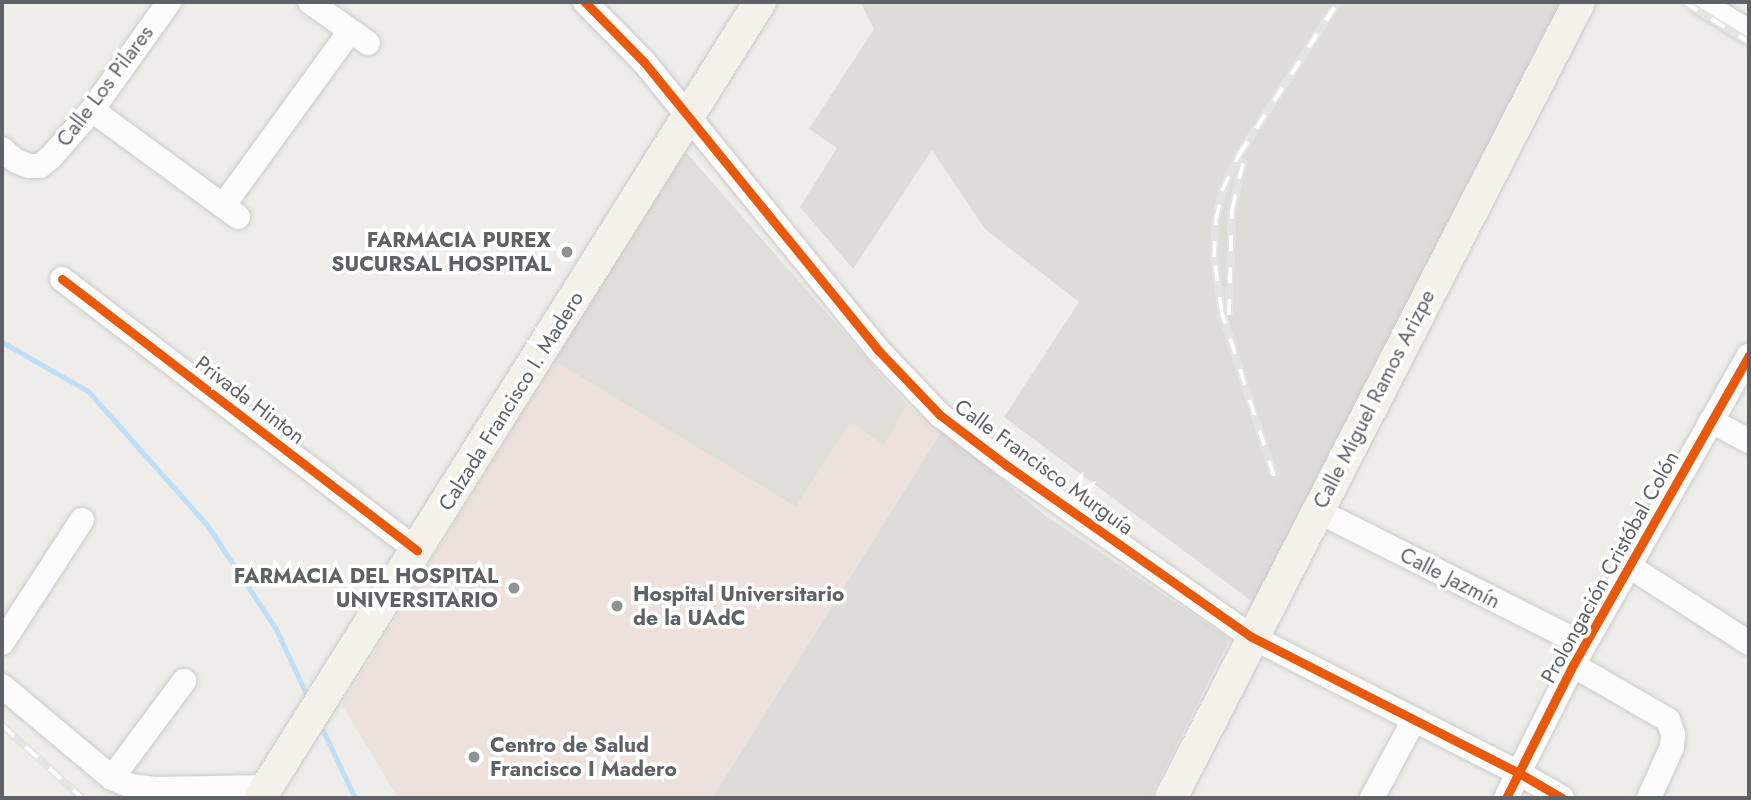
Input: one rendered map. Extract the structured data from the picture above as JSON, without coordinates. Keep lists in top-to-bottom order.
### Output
{
  "streets": {
    "main road": ["Calle Miguel Ramos Arizpe", "Calzada Francisco I. Madero"],
    "street": [
      "Calle Los Pilares",
      "Privada Hinton",
      "Calle Francisco Murguía",
      "Prolongación Cristóbal Colón",
      "Calle Jazmín"
    ]
  },
  "crossings": [
    ["Calle Miguel Ramos Arizpe", "Calle Francisco Murguía"],
    ["Calle Miguel Ramos Arizpe", "Calle Jazmín"],
    ["Privada Hinton", "Calzada Francisco I. Madero"],
    ["Calzada Francisco I. Madero", "Calle Francisco Murguía"],
    ["Calle Francisco Murguía", "Prolongación Cristóbal Colón"],
    ["Prolongación Cristóbal Colón", "Calle Jazmín"]
  ],
  "places": [
    "FARMACIA PUREX SUCURSAL HOSPITAL",
    "FARMACIA DEL HOSPITAL UNIVERSITARIO",
    "Hospital Universitario de la UAdC",
    "Centro de Salud Francisco I Madero"
  ]
}
